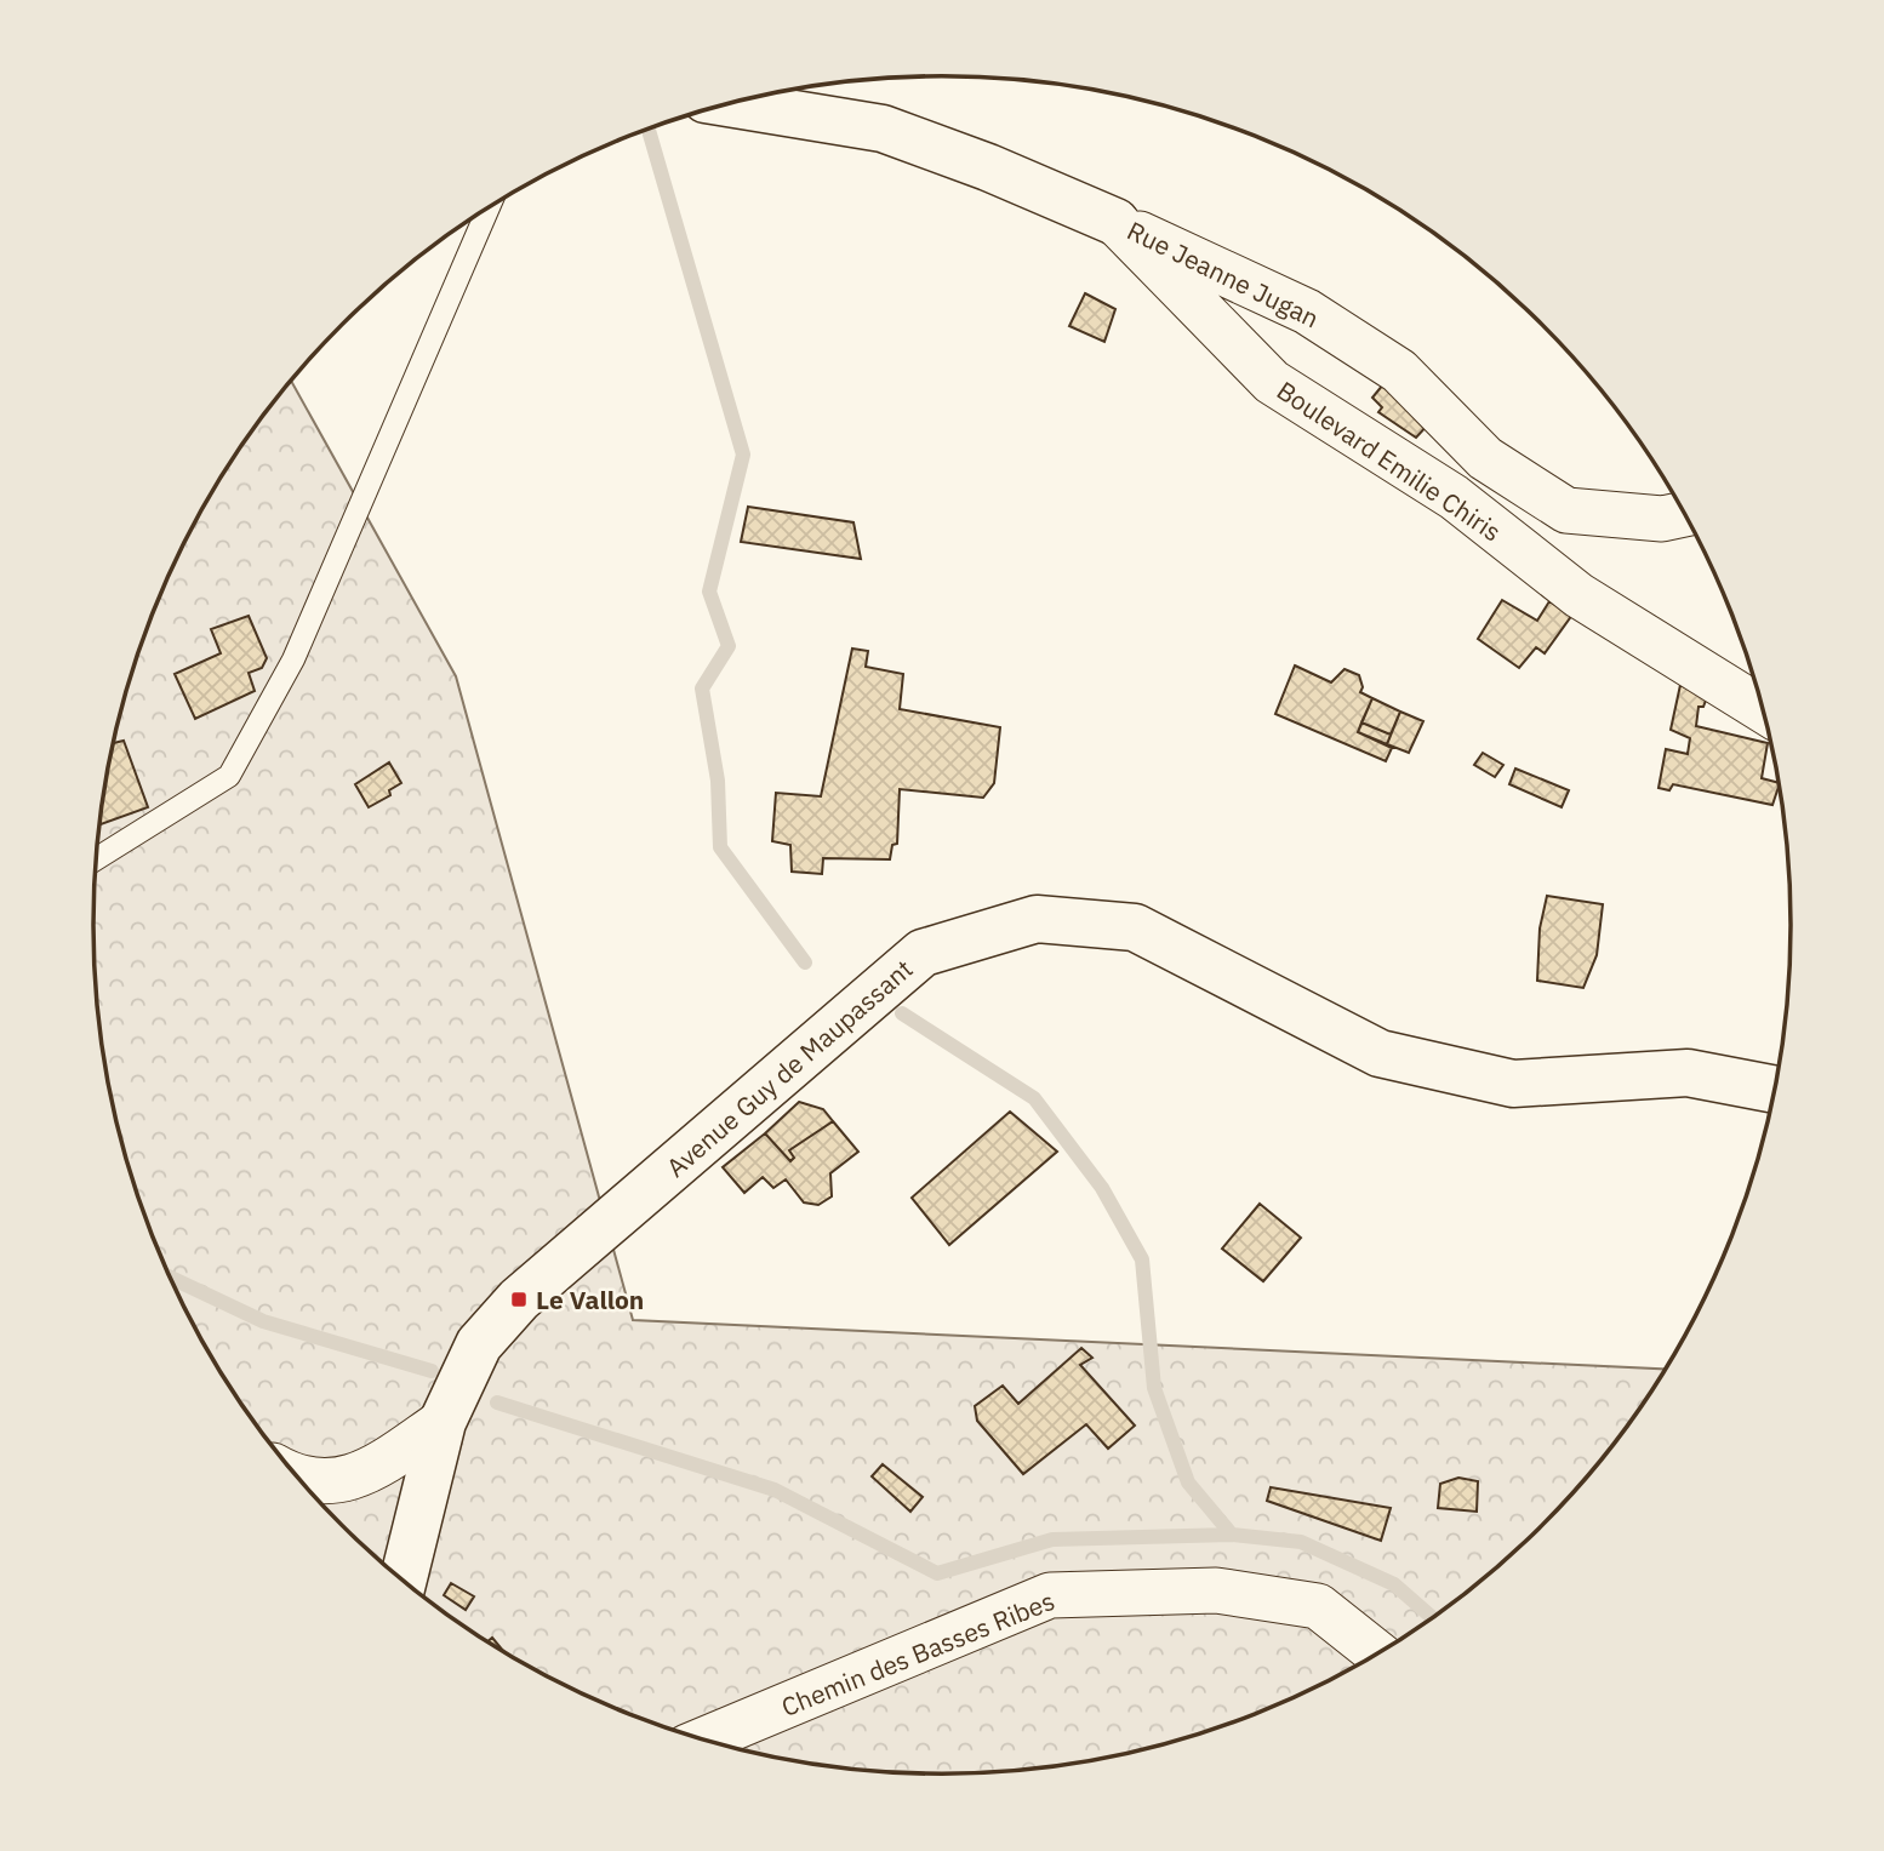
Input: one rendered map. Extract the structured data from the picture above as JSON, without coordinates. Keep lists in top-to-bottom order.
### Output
{
  "streets": {
    "main road": ["Rue Jeanne Jugan", "Avenue Guy de Maupassant"],
    "street": ["Boulevard Emilie Chiris", "Chemin des Basses Ribes"]
  },
  "crossings": [
    ["Rue Jeanne Jugan", "Boulevard Emilie Chiris"]
  ],
  "places": {
    "transit": ["Le Vallon"]
  }
}
